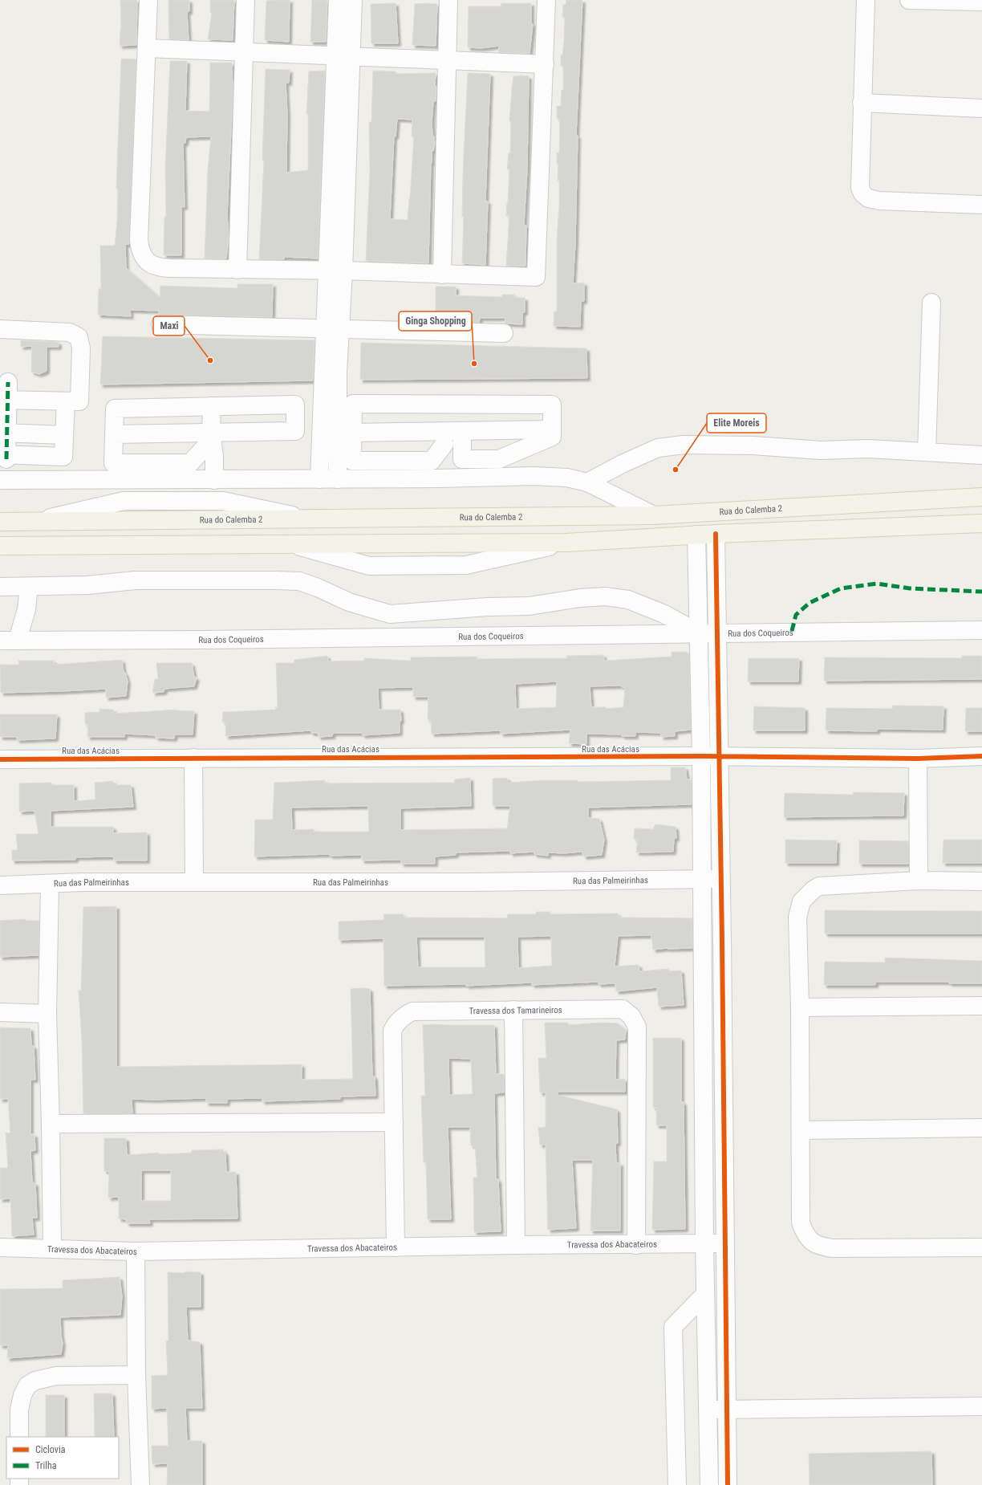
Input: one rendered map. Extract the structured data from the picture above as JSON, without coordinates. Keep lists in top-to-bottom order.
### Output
{
  "streets": {
    "main road": ["Rua do Calemba 2"],
    "street": [
      "Rua dos Coqueiros",
      "Rua das Acácias",
      "Rua das Palmeirinhas",
      "Travessa dos Tamarineiros",
      "Travessa dos Abacateiros"
    ]
  },
  "crossings": [
    ["Travessa dos Tamarineiros", "Travessa dos Abacateiros"]
  ],
  "places": ["Maxi", "Ginga Shopping", "Elite Moreis"],
  "legend": ["Ciclovia", "Trilha"]
}
